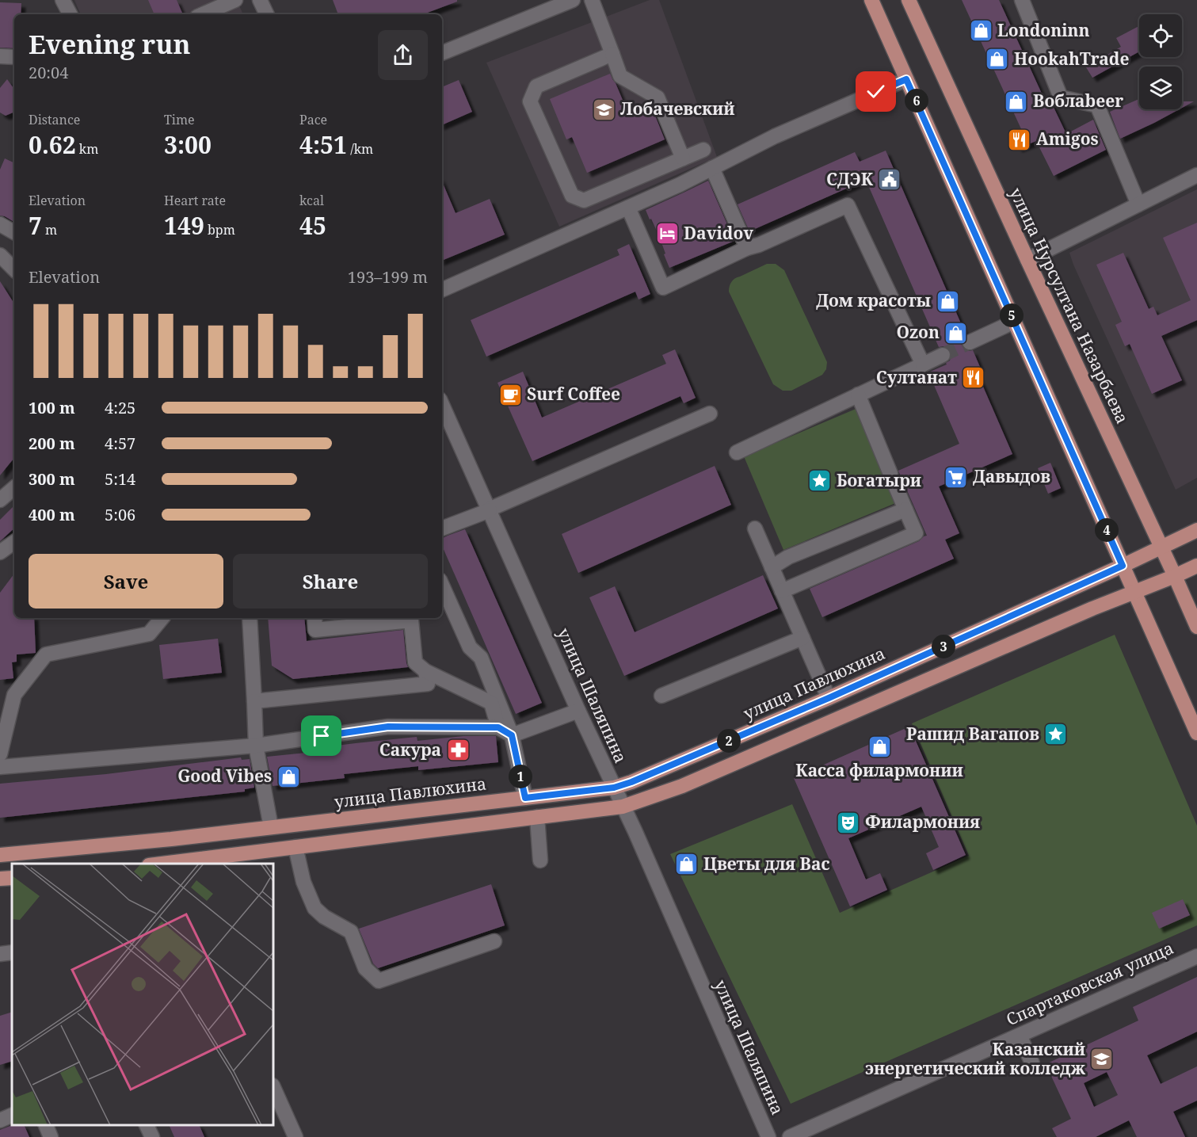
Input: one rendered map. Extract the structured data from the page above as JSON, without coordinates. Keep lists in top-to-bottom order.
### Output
{
  "streets": {
    "main road": ["улица Нурсултана Назарбаева", "улица Павлюхина"],
    "street": ["улица Шаляпина", "Спартаковская улица"]
  },
  "crossings": [
    ["улица Нурсултана Назарбаева", "улица Павлюхина"],
    ["улица Павлюхина", "улица Шаляпина"]
  ],
  "places": {
    "shop": [
      "Londoninn",
      "HookahTrade",
      "Воблаbeer",
      "Дом красоты",
      "Ozon",
      "Касса филармонии",
      "Good Vibes",
      "Цветы для Вас"
    ],
    "school or university": ["Лобачевский", "Казанский энергетический колледж"],
    "restaurant": ["Amigos", "Султанат"],
    "public building": ["СДЭК"],
    "hotel": ["Davidov"],
    "cafe": ["Surf Coffee"],
    "supermarket": ["Давыдов"],
    "place": ["Богатыри", "Рашид Вагапов"],
    "pharmacy": ["Сакура"],
    "theatre": ["Филармония"]
  },
  "page": {
    "heading": ["Evening run", "20:04"],
    "pins": [
      "6",
      "5",
      "4",
      "3",
      "2",
      "1"
    ],
    "stats": [
      ["Distance", "0.62 km"],
      ["Time", "3:00"],
      ["Pace", "4:51 /km"],
      ["Elevation", "7 m"],
      ["Heart rate", "149 bpm"],
      ["kcal", "45"]
    ],
    "chart": ["Elevation", "193–199 m"],
    "list": [
      {
        "name": "100 m",
        "note": "4:25"
      },
      {
        "name": "200 m",
        "note": "4:57"
      },
      {
        "name": "300 m",
        "note": "5:14"
      },
      {
        "name": "400 m",
        "note": "5:06"
      }
    ],
    "buttons": ["Save", "Share"]
  }
}
